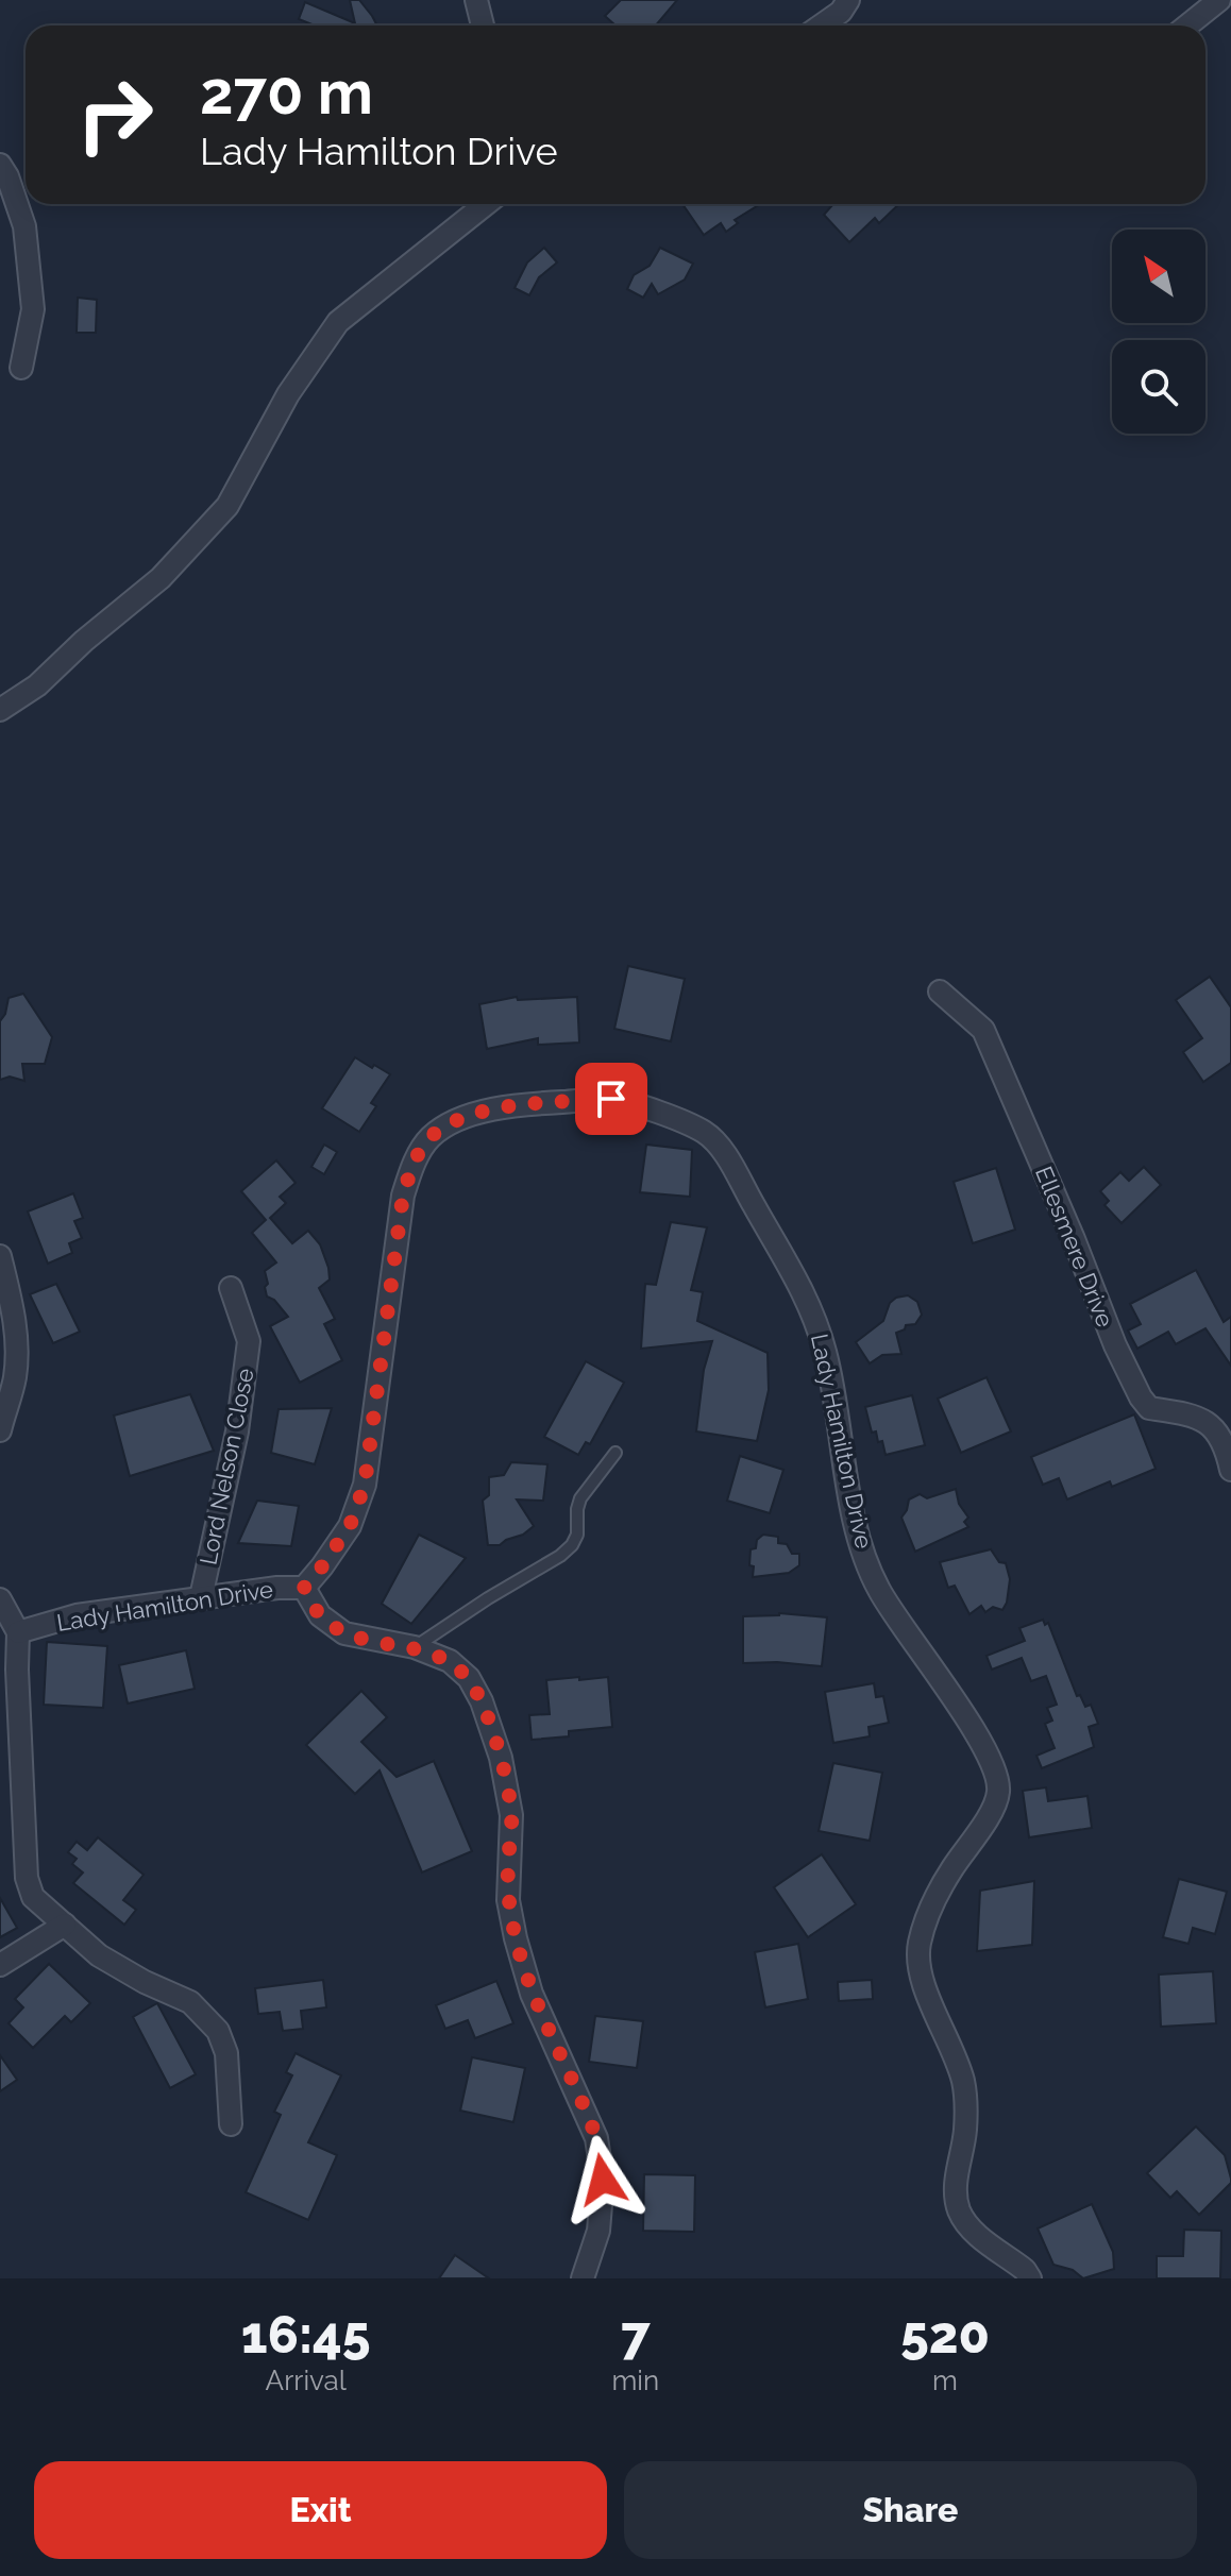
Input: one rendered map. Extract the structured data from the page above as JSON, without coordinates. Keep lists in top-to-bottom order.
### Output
{
  "streets": {
    "street": ["Ellesmere Drive", "Lady Hamilton Drive", "Lord Nelson Close"]
  },
  "crossings": [
    ["Lady Hamilton Drive", "Lord Nelson Close"]
  ],
  "north": "top left",
  "page": {
    "turn": ["270 m", "Lady Hamilton Drive"],
    "eta": [
      "16:45",
      "Arrival",
      "7",
      "min",
      "520",
      "m"
    ],
    "buttons": ["Exit", "Share"]
  }
}
